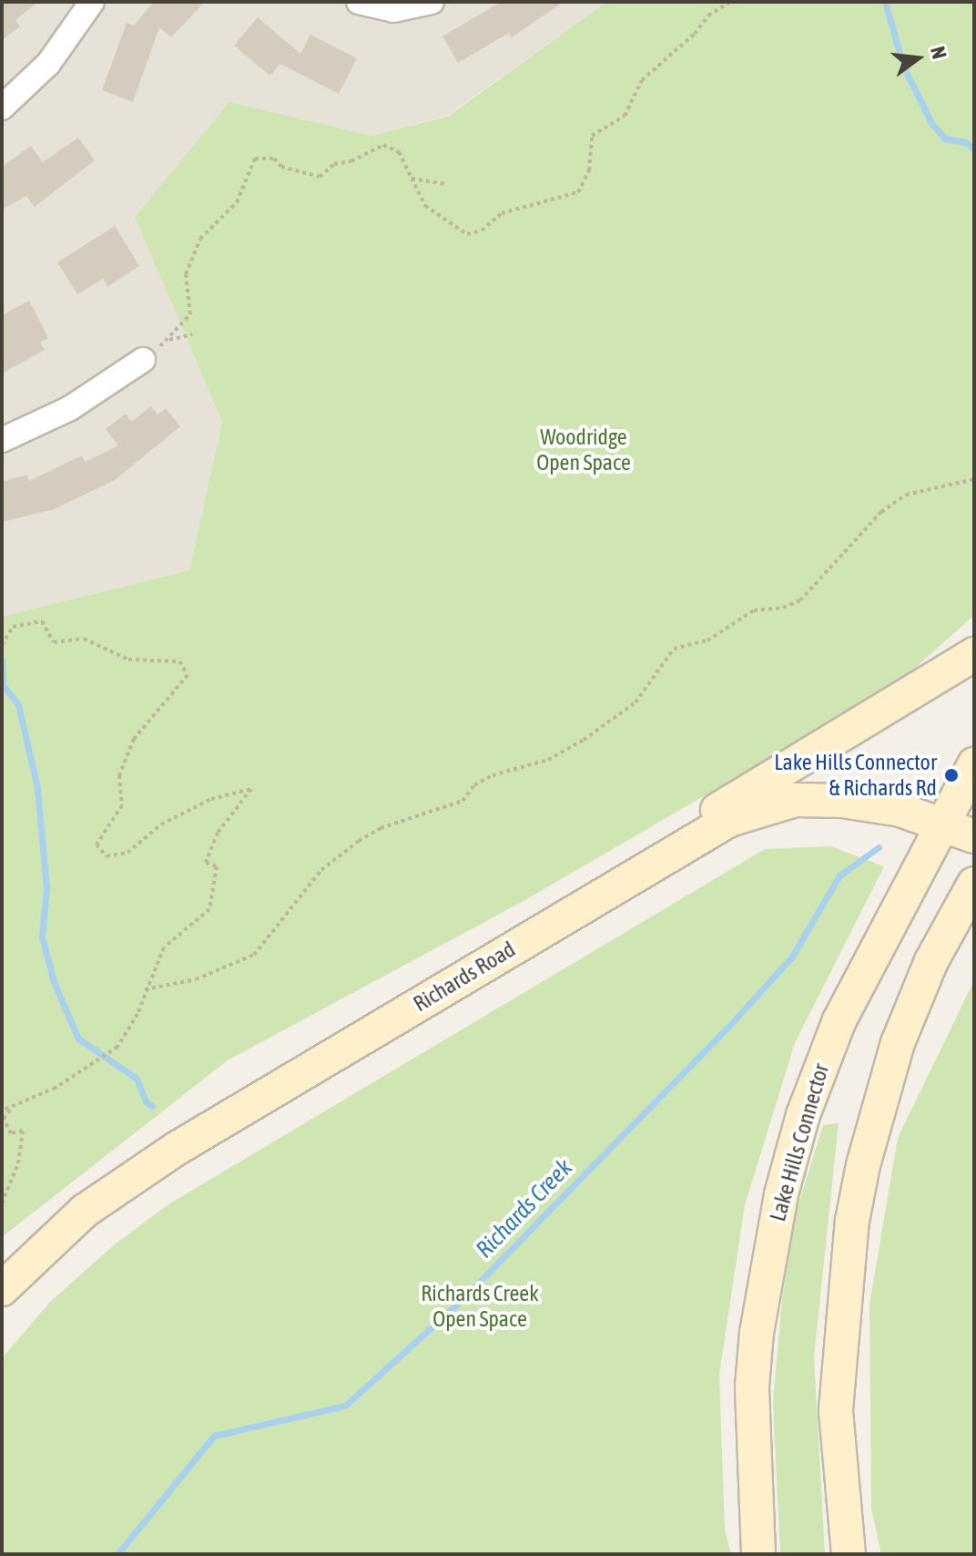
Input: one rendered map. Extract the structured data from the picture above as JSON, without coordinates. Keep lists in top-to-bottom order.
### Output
{
  "streets": {
    "main road": ["Richards Road", "Lake Hills Connector"]
  },
  "crossings": [
    ["Richards Road", "Lake Hills Connector"]
  ],
  "water": ["Richards Creek"],
  "parks": ["Woodridge Open Space", "Richards Creek Open Space"],
  "places": ["Lake Hills Connector & Richards Rd"],
  "north": "right"
}
